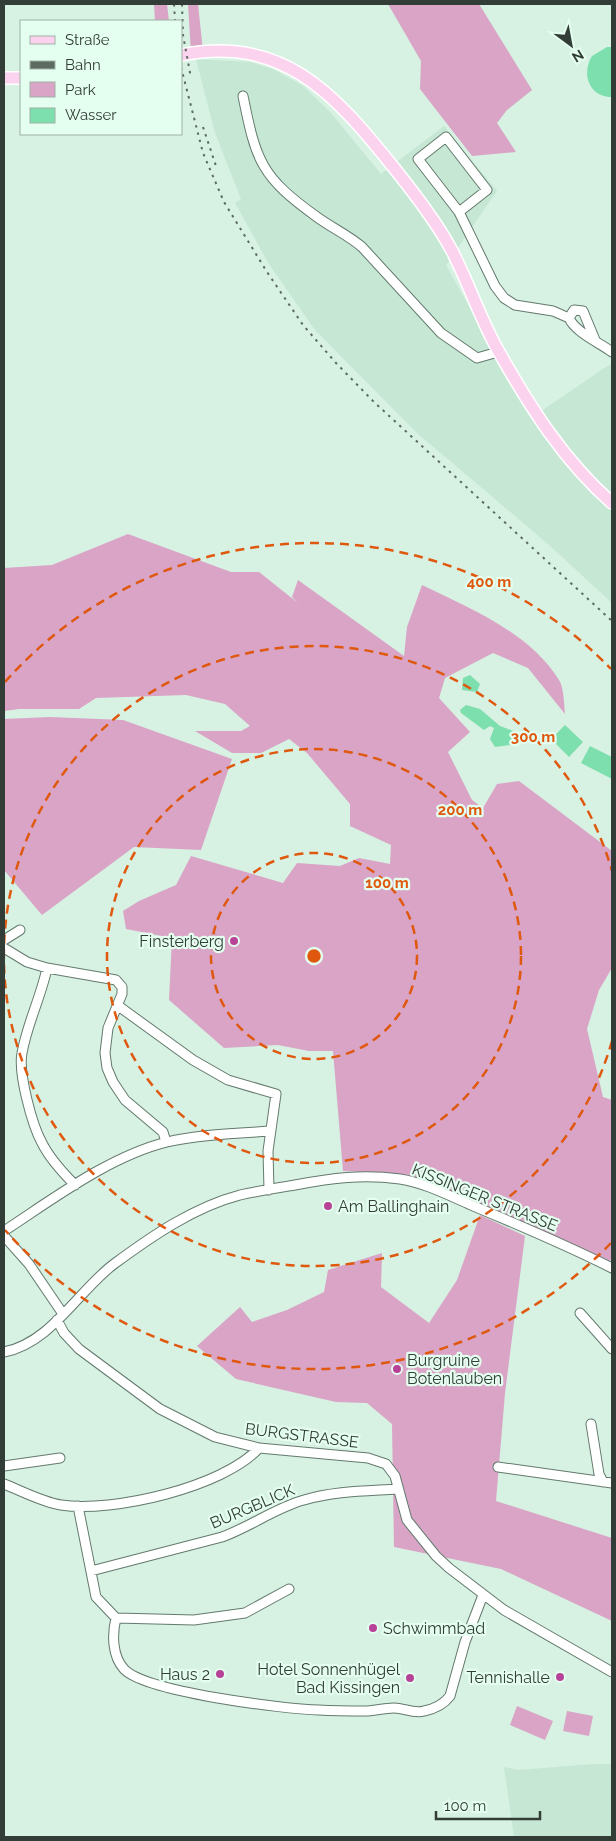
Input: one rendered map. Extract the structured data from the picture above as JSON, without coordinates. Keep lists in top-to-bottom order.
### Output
{
  "streets": {
    "street": ["KISSINGER STRASSE", "BURGSTRASSE", "BURGBLICK"]
  },
  "crossings": [
    ["KISSINGER STRASSE", "BURGSTRASSE"],
    ["BURGSTRASSE", "BURGBLICK"]
  ],
  "places": [
    "Finsterberg",
    "Am Ballinghain",
    "Burgruine Botenlauben",
    "Schwimmbad",
    "Haus 2",
    "Tennishalle",
    "Hotel Sonnenhügel Bad Kissingen"
  ],
  "legend": [
    "Straße",
    "Bahn",
    "Park",
    "Wasser"
  ],
  "scale_bar": "100 m",
  "north": "bottom right",
  "rings": [
    "400 m",
    "300 m",
    "200 m",
    "100 m"
  ]
}
